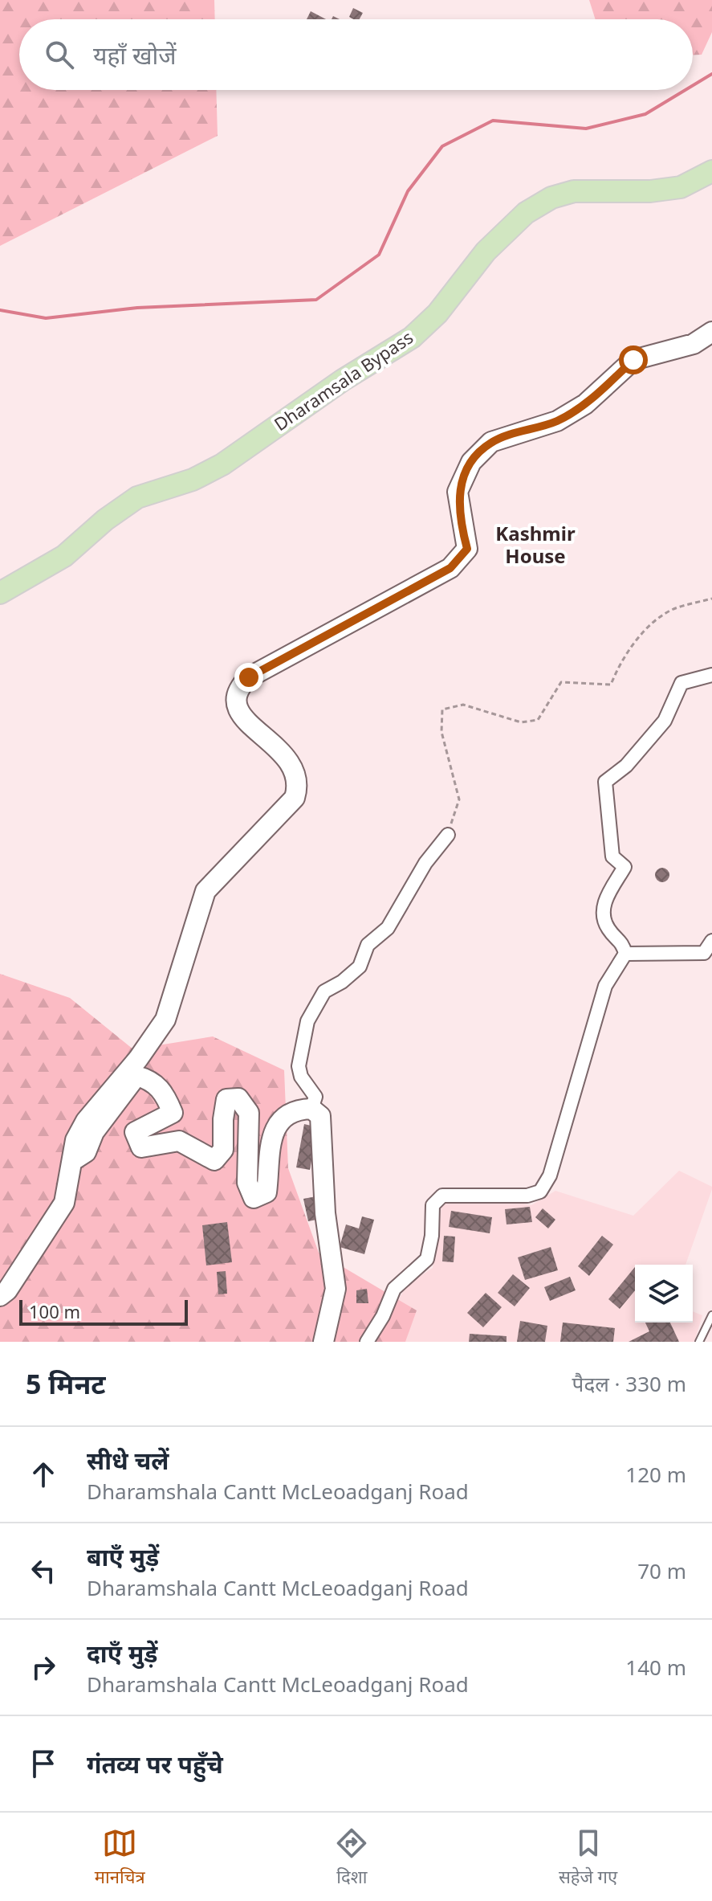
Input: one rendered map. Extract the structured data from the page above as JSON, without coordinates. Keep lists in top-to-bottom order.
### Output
{
  "streets": {
    "main road": ["Dharamsala Bypass"]
  },
  "districts": ["Kashmir House"],
  "scale_bar": "100 m",
  "page": {
    "search": "यहाँ खोजें",
    "scale": "100 m",
    "heading": ["5 मिनट", "पैदल · 330 m"],
    "list": [
      ["सीधे चलें", "Dharamshala Cantt McLeoadganj Road", "120 m"],
      ["बाएँ मुड़ें", "Dharamshala Cantt McLeoadganj Road", "70 m"],
      ["दाएँ मुड़ें", "Dharamshala Cantt McLeoadganj Road", "140 m"],
      "गंतव्य पर पहुँचे"
    ],
    "nav": ["मानचित्र", "दिशा", "सहेजे गए"]
  }
}
